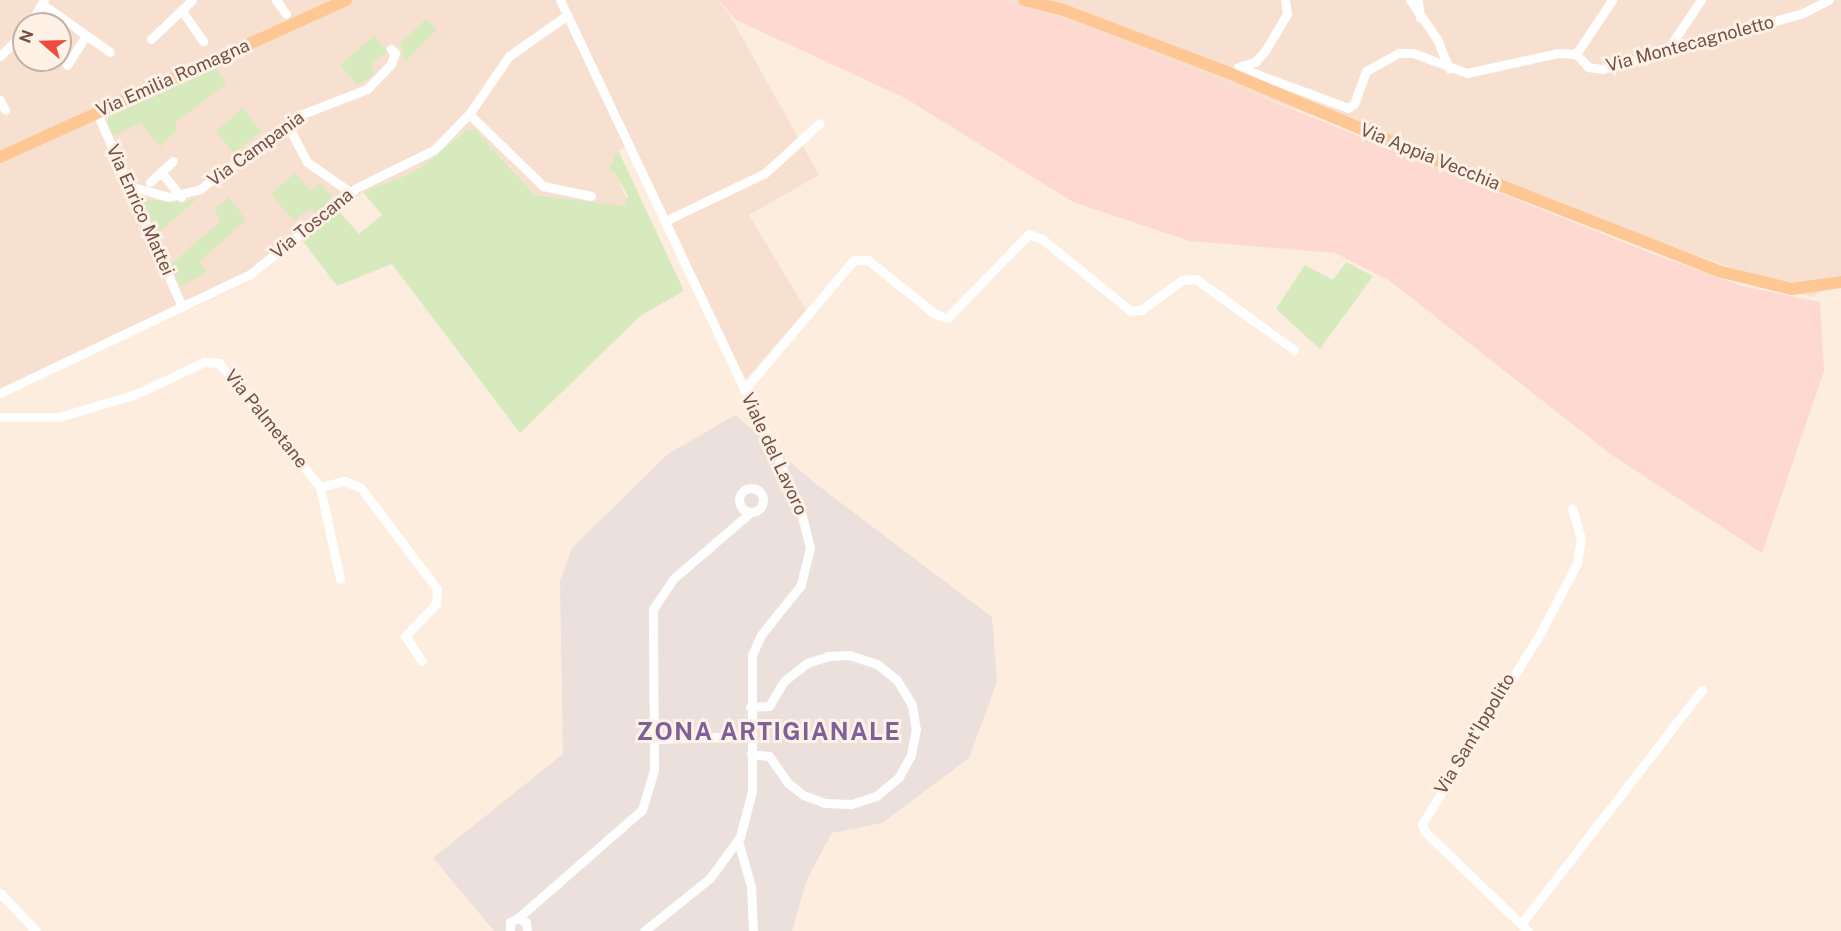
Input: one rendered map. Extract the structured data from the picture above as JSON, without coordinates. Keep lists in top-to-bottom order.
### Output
{
  "streets": {
    "main road": ["Via Emilia Romagna", "Via Appia Vecchia"],
    "street": [
      "Via Montecagnoletto",
      "Via Campania",
      "Via Enrico Mattei",
      "Via Toscana",
      "Via Palmetane",
      "Viale del Lavoro",
      "Via Sant'Ippolito"
    ]
  },
  "crossings": [
    ["Via Emilia Romagna", "Via Enrico Mattei"],
    ["Via Enrico Mattei", "Via Toscana"],
    ["Via Toscana", "Viale del Lavoro"]
  ],
  "districts": ["ZONA ARTIGIANALE"],
  "north": "left"
}
